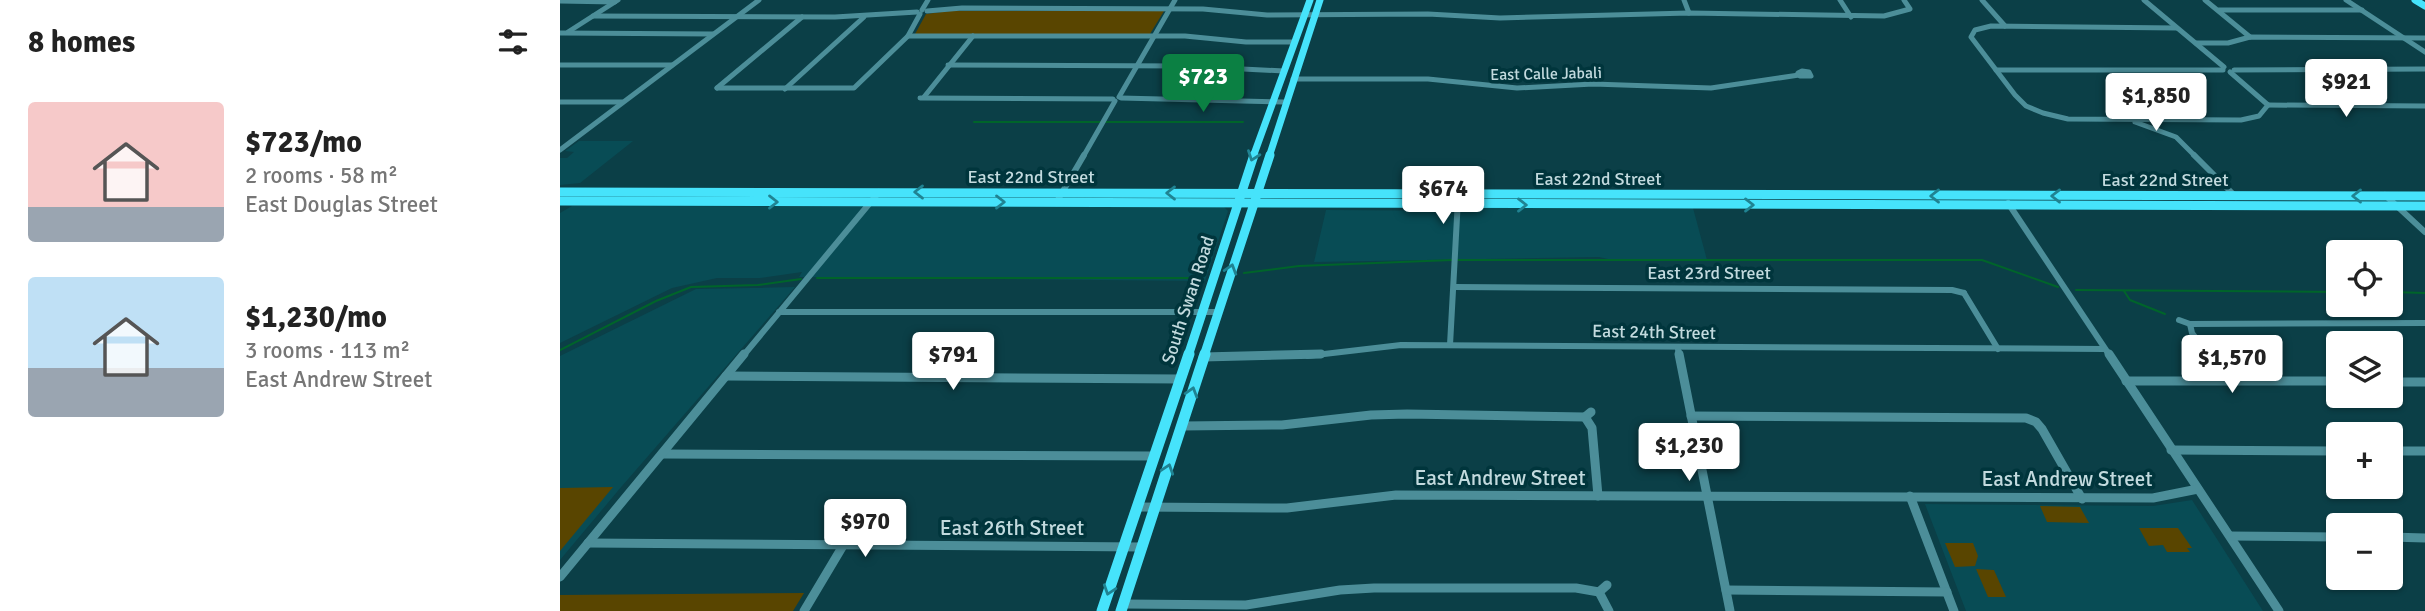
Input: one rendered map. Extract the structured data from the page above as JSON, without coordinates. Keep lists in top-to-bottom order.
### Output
{
  "streets": {
    "main road": ["East 22nd Street", "South Swan Road"],
    "street": [
      "East Calle Jabali",
      "East 23rd Street",
      "East 24th Street",
      "East Andrew Street",
      "East 26th Street"
    ]
  },
  "crossings": [
    ["East Calle Jabali", "South Swan Road"],
    ["East 22nd Street", "South Swan Road"],
    ["East 23rd Street", "East 24th Street"],
    ["South Swan Road", "East 24th Street"],
    ["South Swan Road", "East Andrew Street"],
    ["South Swan Road", "East 26th Street"]
  ],
  "page": {
    "heading": "8 homes",
    "price": [
      "$723",
      "$921",
      "$1,850",
      "$674",
      "$791",
      "$1,570",
      "$1,230",
      "$970"
    ],
    "list": [
      {
        "name": "$723/mo",
        "note": "2 rooms · 58 m² · East Douglas Street"
      },
      {
        "name": "$1,230/mo",
        "note": "3 rooms · 113 m² · East Andrew Street"
      }
    ],
    "map_buttons": ["+", "−"]
  }
}
